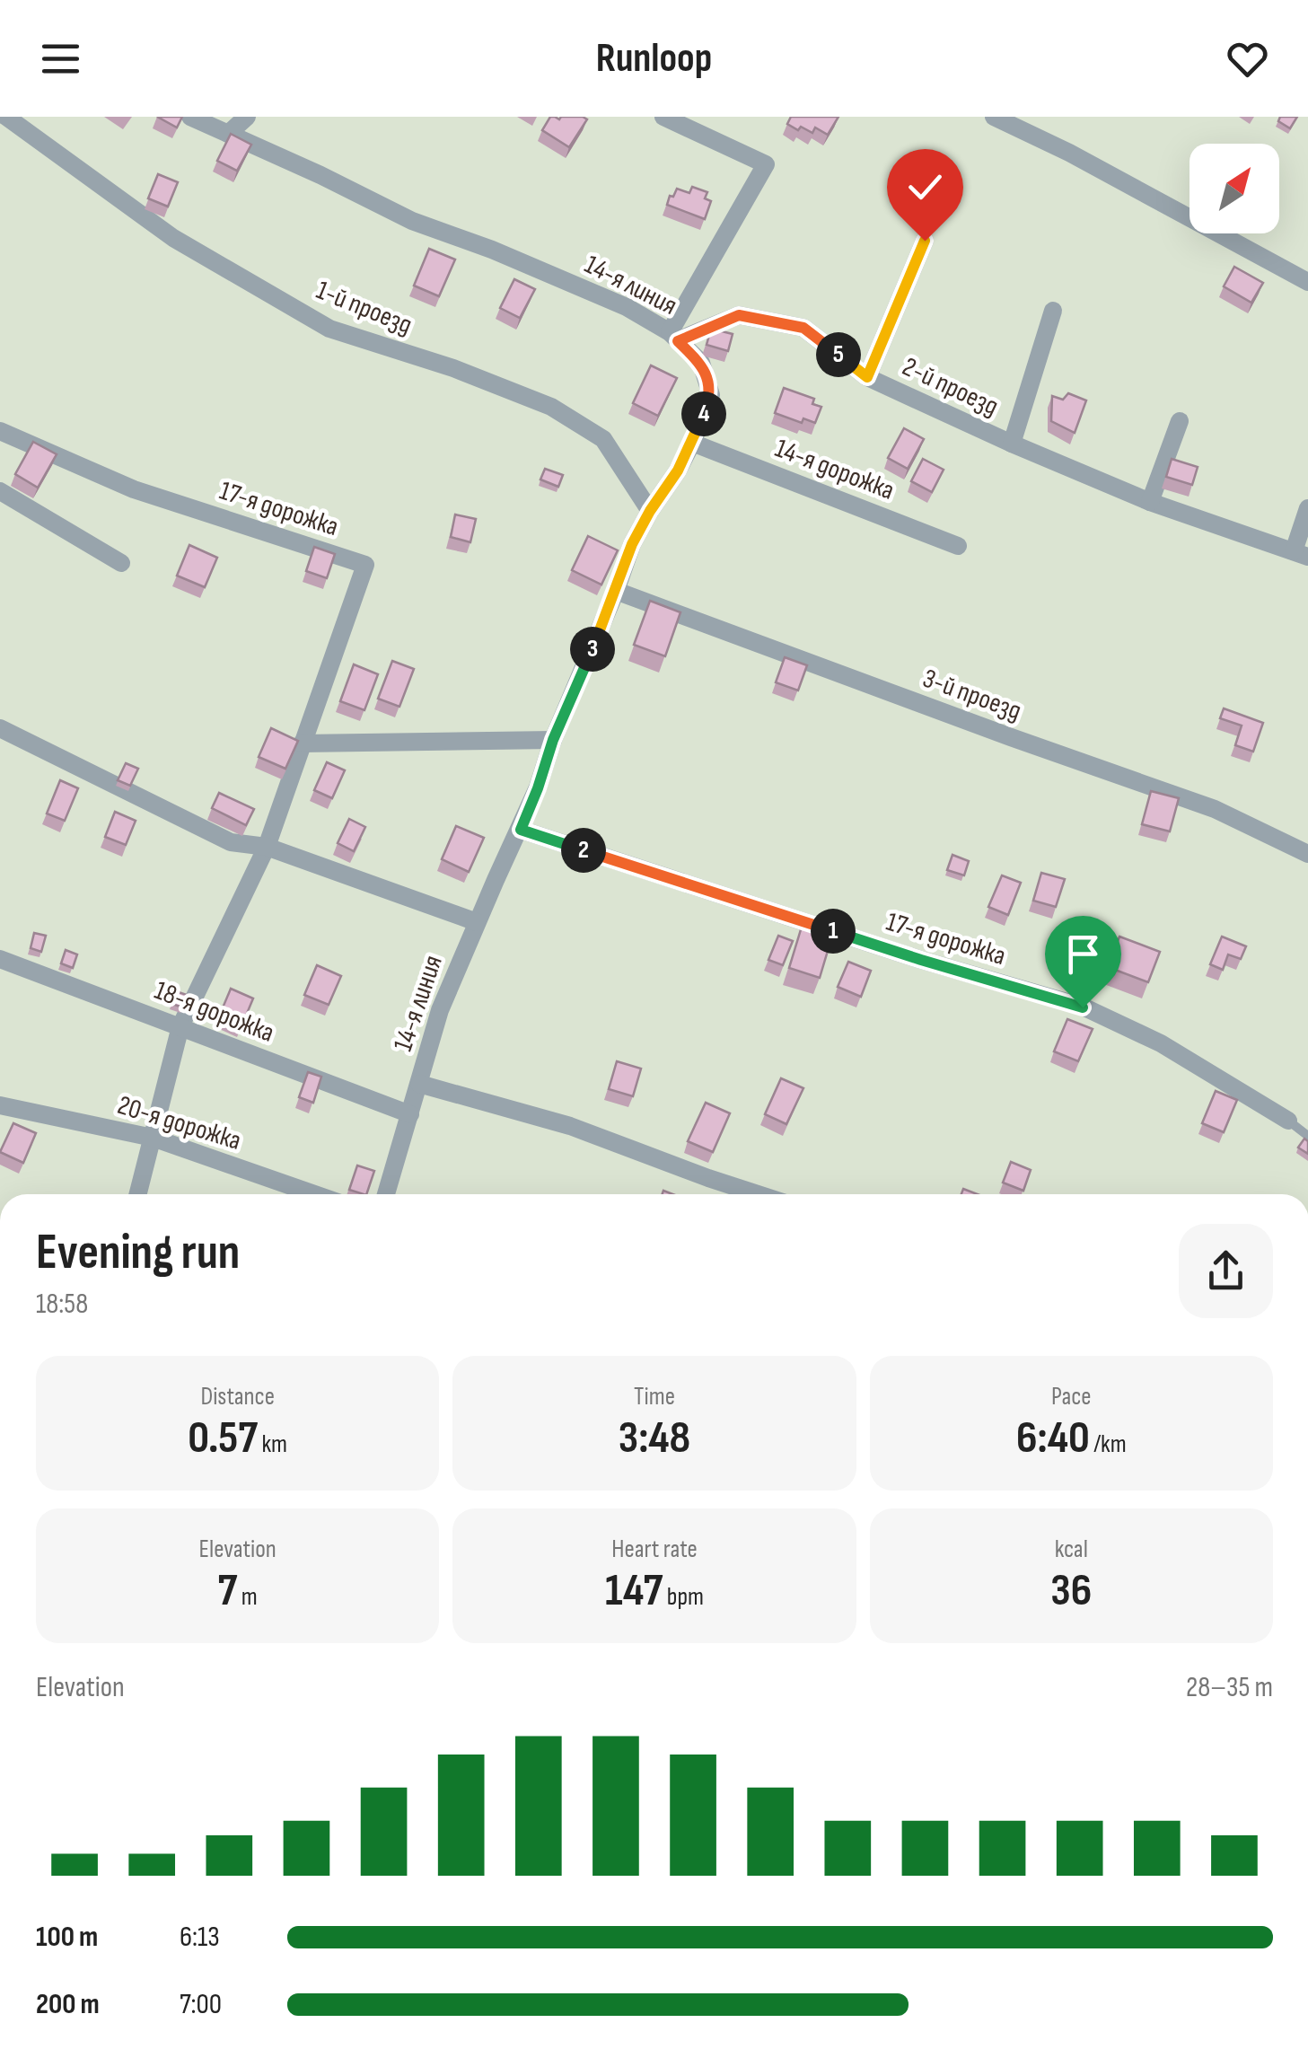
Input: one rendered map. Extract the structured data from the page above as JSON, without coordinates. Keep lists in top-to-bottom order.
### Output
{
  "streets": {
    "street": [
      "14-я линия",
      "1-й проезд",
      "2-й проезд",
      "14-я дорожка",
      "17-я дорожка",
      "3-й проезд",
      "18-я дорожка",
      "20-я дорожка"
    ]
  },
  "crossings": [
    ["14-я линия", "1-й проезд"],
    ["14-я линия", "2-й проезд"],
    ["14-я линия", "14-я дорожка"],
    ["14-я линия", "17-я дорожка"],
    ["14-я линия", "3-й проезд"],
    ["14-я линия", "18-я дорожка"],
    ["17-я дорожка", "18-я дорожка"],
    ["17-я дорожка", "20-я дорожка"]
  ],
  "north": "top right",
  "page": {
    "header": "Runloop",
    "pins": [
      "5",
      "4",
      "3",
      "2",
      "1"
    ],
    "heading": ["Evening run", "18:58"],
    "stats": [
      ["Distance", "0.57 km"],
      ["Time", "3:48"],
      ["Pace", "6:40 /km"],
      ["Elevation", "7 m"],
      ["Heart rate", "147 bpm"],
      ["kcal", "36"]
    ],
    "chart": ["Elevation", "28–35 m"],
    "list": [
      {
        "name": "100 m",
        "note": "6:13"
      },
      {
        "name": "200 m",
        "note": "7:00"
      }
    ]
  }
}
